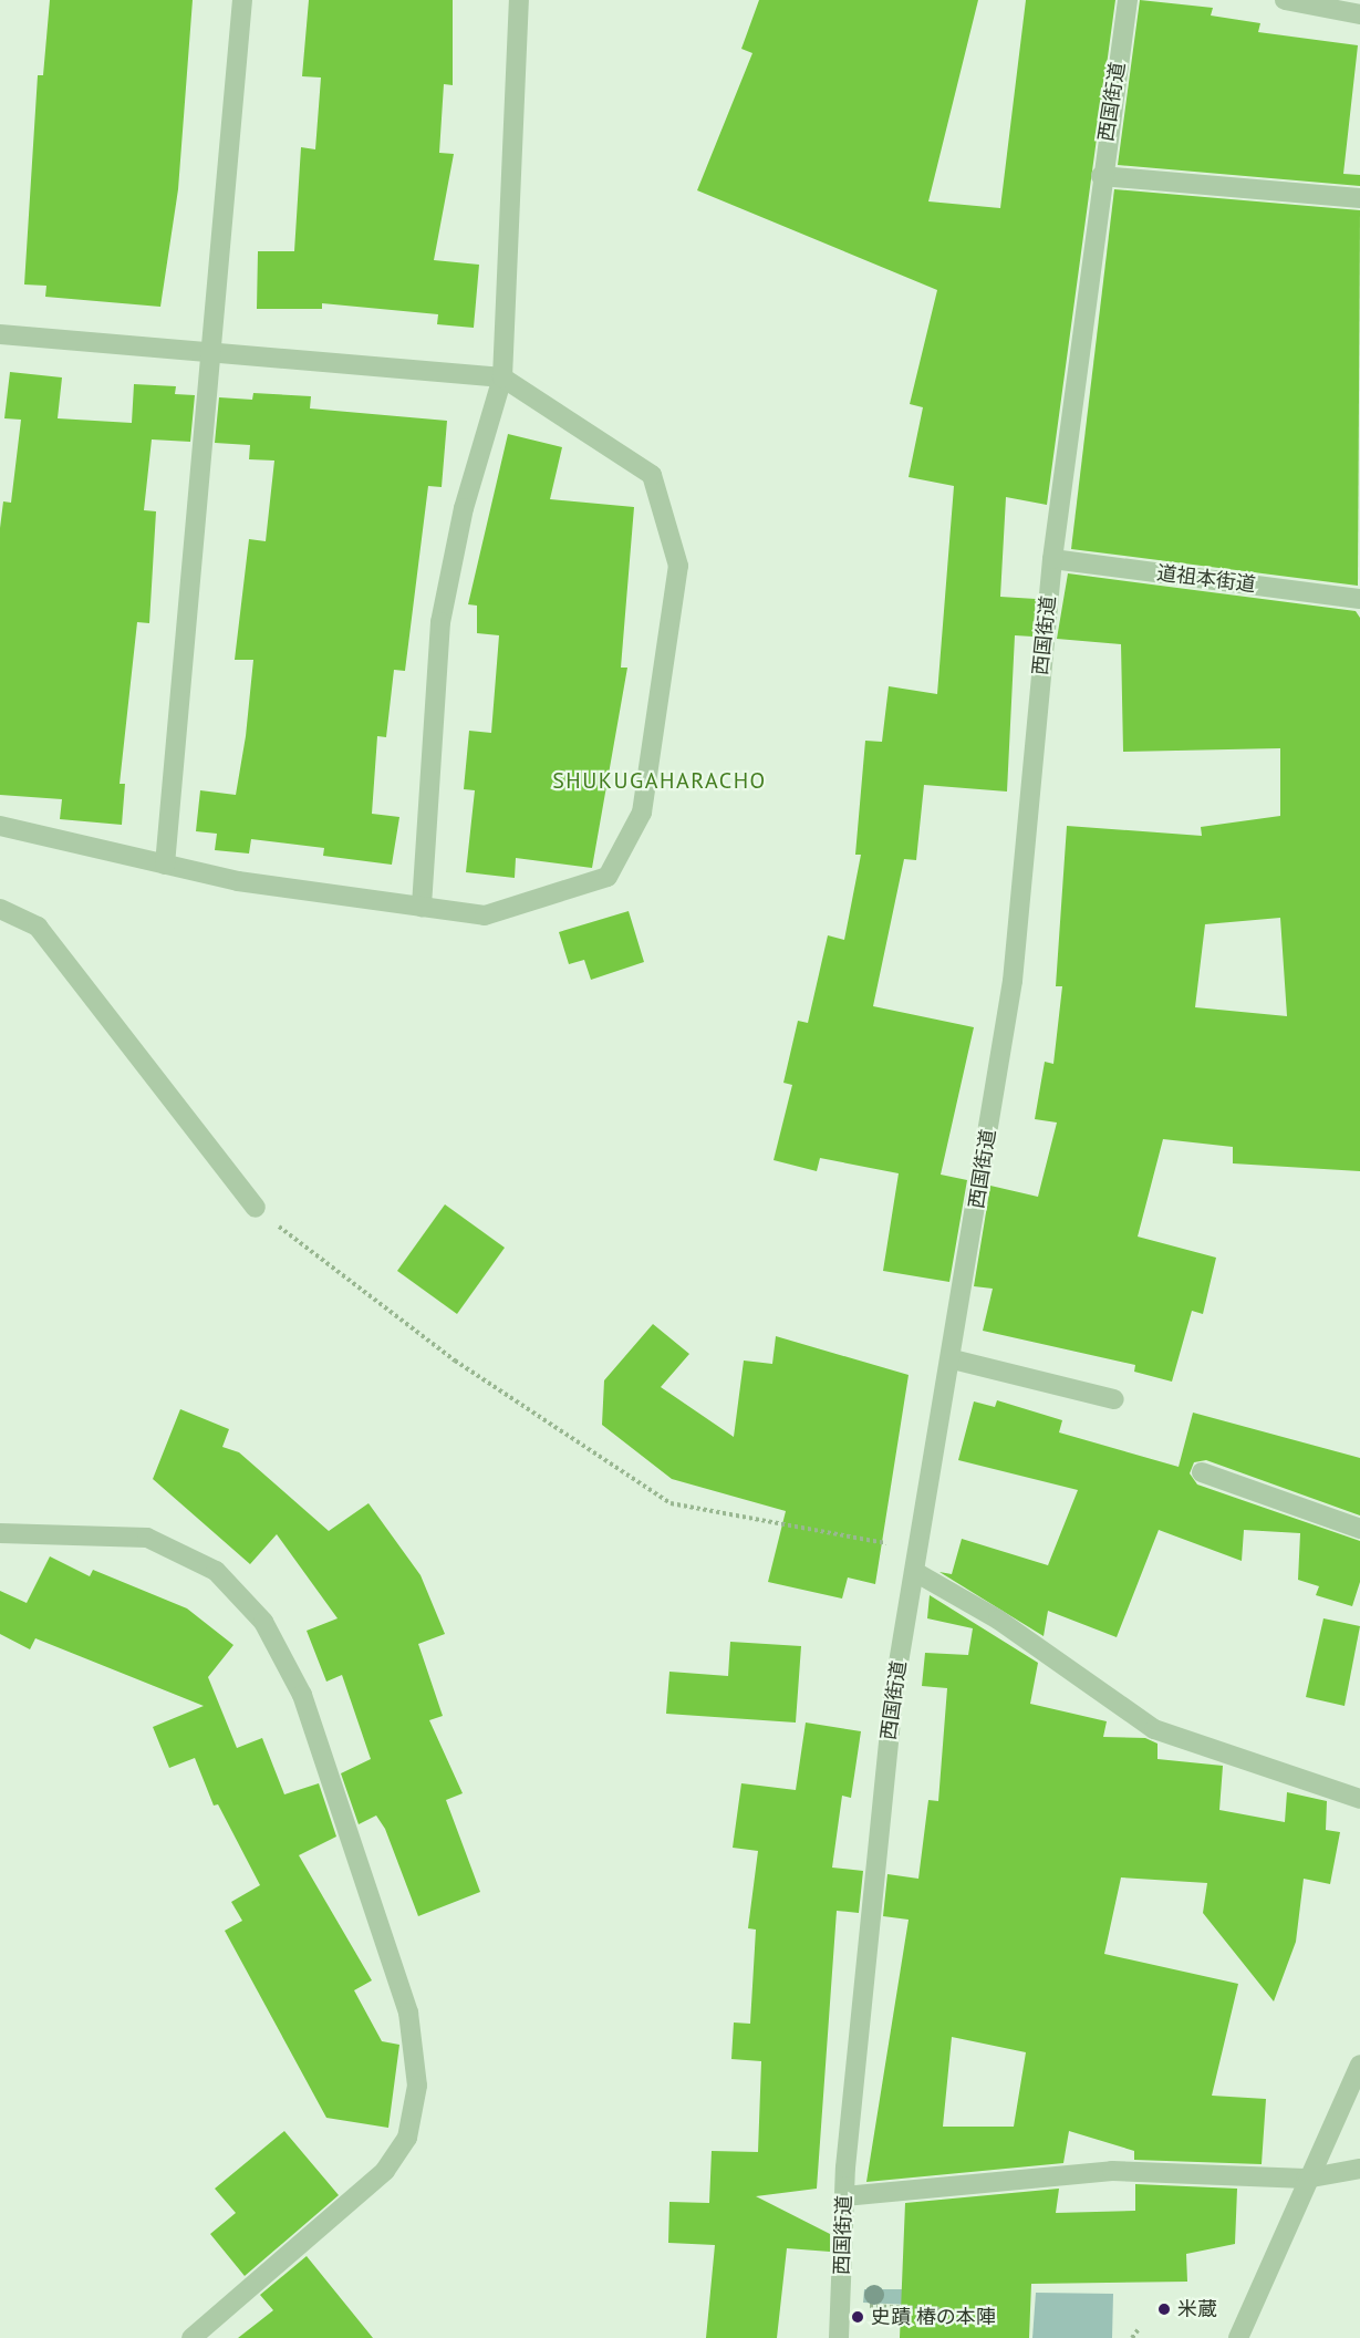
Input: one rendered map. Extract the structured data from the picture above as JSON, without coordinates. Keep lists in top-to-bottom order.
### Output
{
  "streets": {
    "street": ["西国街道", "道祖本街道"]
  },
  "crossings": [
    ["西国街道", "道祖本街道"]
  ],
  "districts": ["SHUKUGAHARACHO"],
  "places": ["米蔵", "史蹟 椿の本陣"]
}
